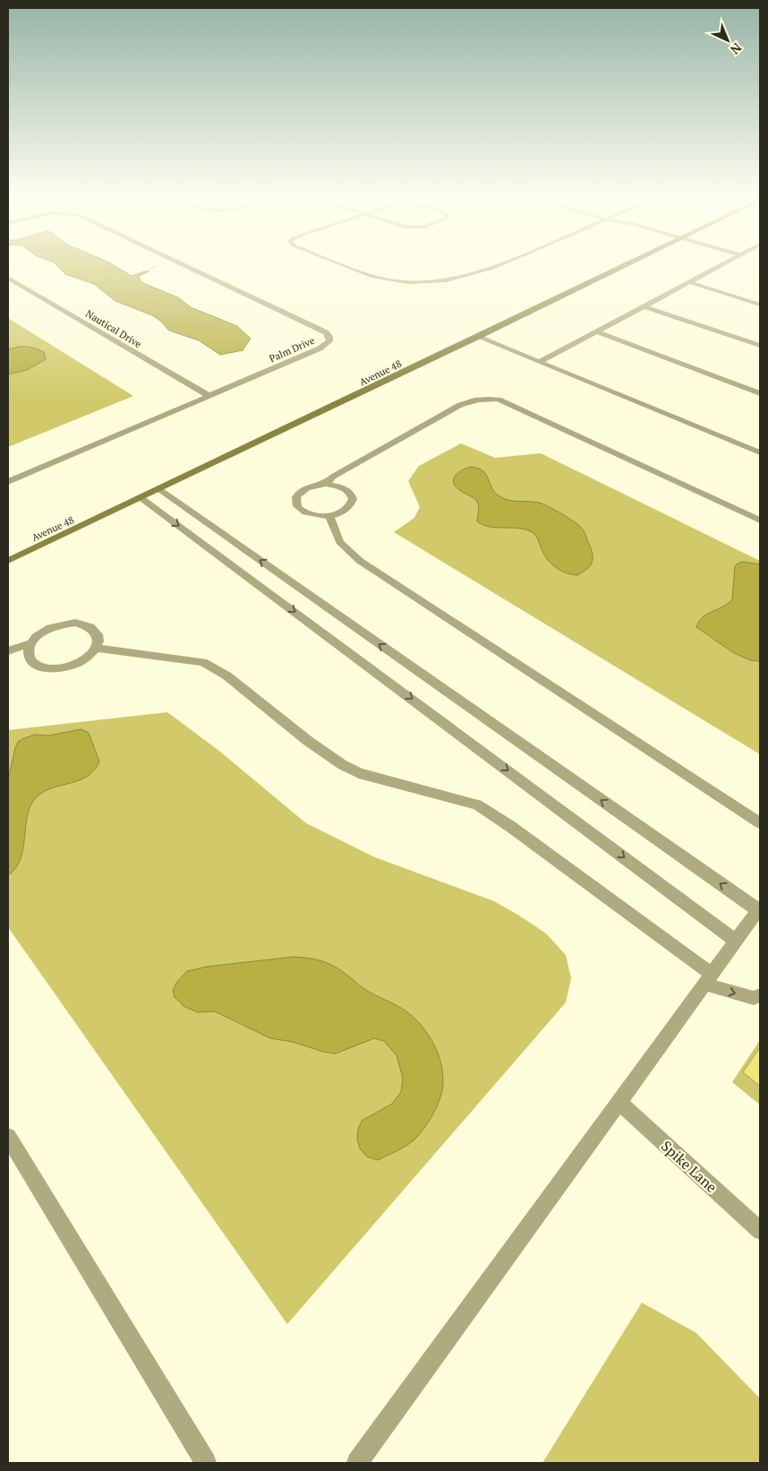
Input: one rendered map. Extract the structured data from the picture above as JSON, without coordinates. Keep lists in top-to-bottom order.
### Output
{
  "streets": {
    "main road": ["Avenue 48"],
    "street": ["Nautical Drive", "Palm Drive", "Spike Lane"]
  },
  "crossings": [
    ["Nautical Drive", "Palm Drive"]
  ],
  "north": "bottom right"
}
